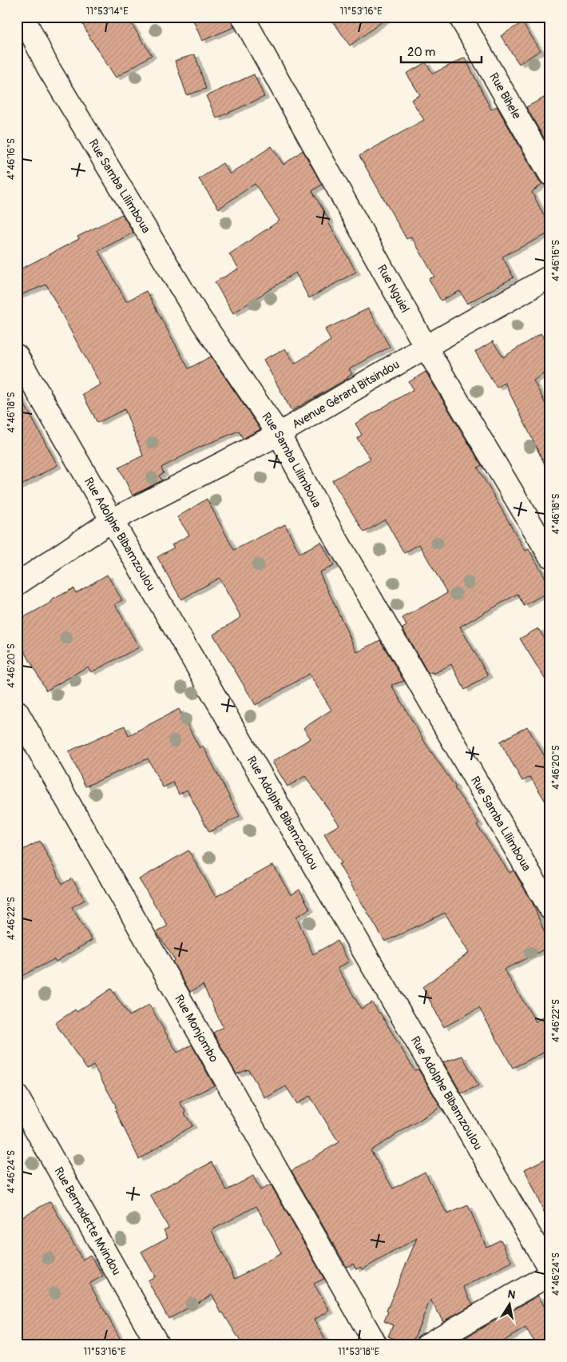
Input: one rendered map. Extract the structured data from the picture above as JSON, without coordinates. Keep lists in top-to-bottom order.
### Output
{
  "streets": {
    "street": [
      "Rue Bihele",
      "Rue Samba Lilimboua",
      "Rue Nguiel",
      "Avenue Gérard Bitsindou",
      "Rue Adolphe Bibamzoulou",
      "Rue Monjombo",
      "Rue Bernadette Mvindou"
    ]
  },
  "crossings": [
    ["Rue Samba Lilimboua", "Avenue Gérard Bitsindou"],
    ["Rue Nguiel", "Avenue Gérard Bitsindou"],
    ["Avenue Gérard Bitsindou", "Rue Adolphe Bibamzoulou"]
  ],
  "scale_bar": "20 m",
  "north": "top",
  "coordinates": [
    "11°53'14\"E",
    "11°53'16\"E",
    "4°46'16\"S",
    "4°46'18\"S",
    "4°46'20\"S",
    "4°46'22\"S",
    "4°46'24\"S",
    "11°53'18\"E"
  ]
}
